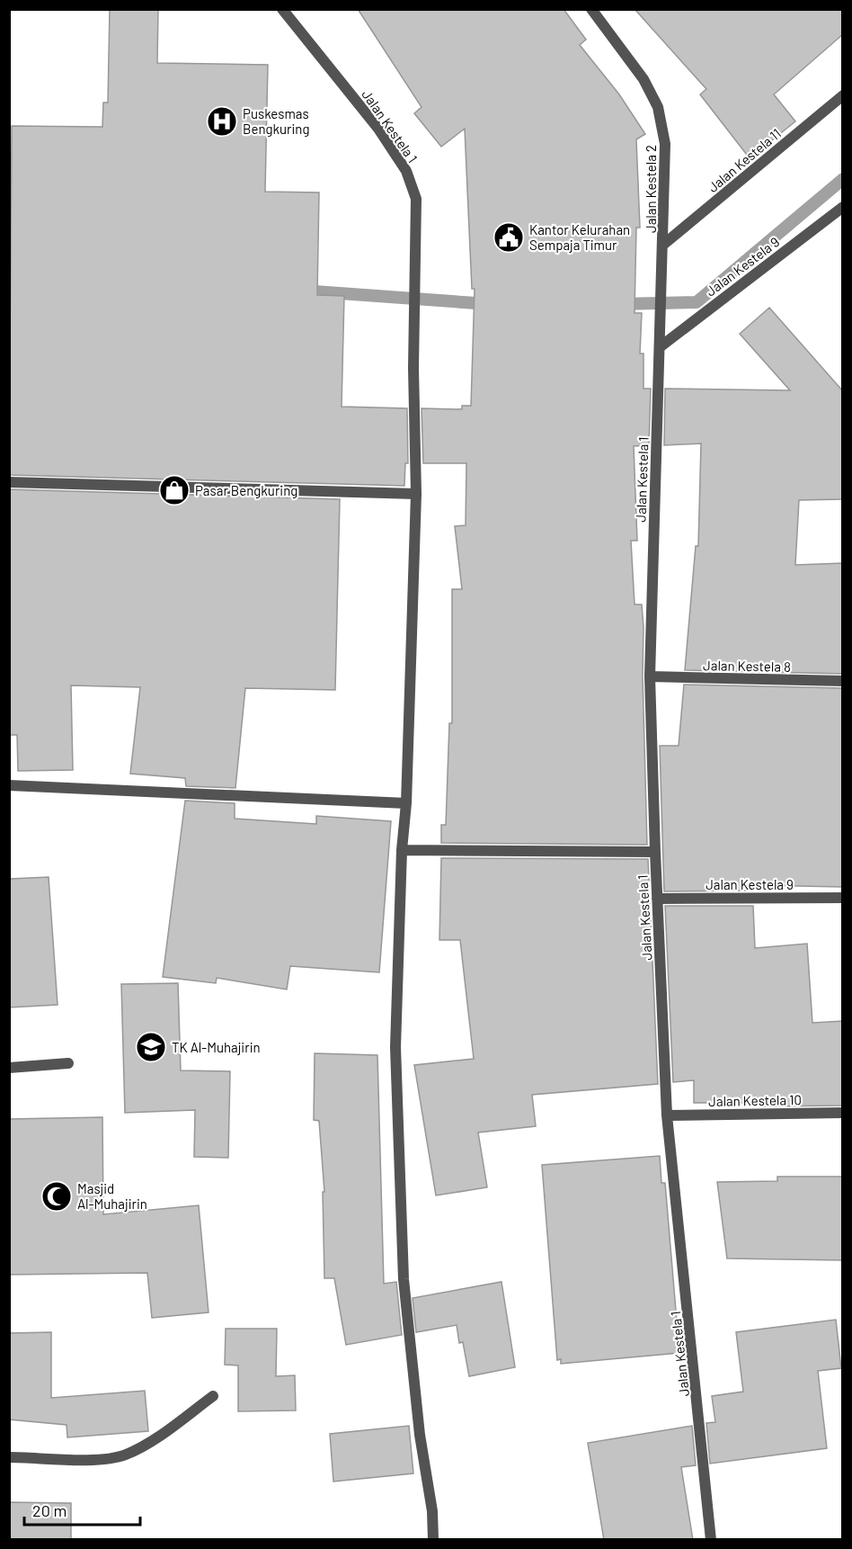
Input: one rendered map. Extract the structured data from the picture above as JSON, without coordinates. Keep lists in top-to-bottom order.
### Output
{
  "streets": {
    "street": [
      "Jalan Kestela 1",
      "Jalan Kestela 11",
      "Jalan Kestela 2",
      "Jalan Kestela 9",
      "Jalan Kestela 8",
      "Jalan Kestela 10"
    ]
  },
  "crossings": [
    ["Jalan Kestela 1", "Jalan Kestela 2"],
    ["Jalan Kestela 1", "Jalan Kestela 9"],
    ["Jalan Kestela 1", "Jalan Kestela 8"],
    ["Jalan Kestela 1", "Jalan Kestela 10"],
    ["Jalan Kestela 11", "Jalan Kestela 2"]
  ],
  "places": {
    "hospital": ["Puskesmas Bengkuring"],
    "public building": ["Kantor Kelurahan Sempaja Timur"],
    "shop": ["Pasar Bengkuring"],
    "school or university": ["TK Al-Muhajirin"],
    "mosque": ["Masjid Al-Muhajirin"]
  },
  "scale_bar": "20 m"
}
